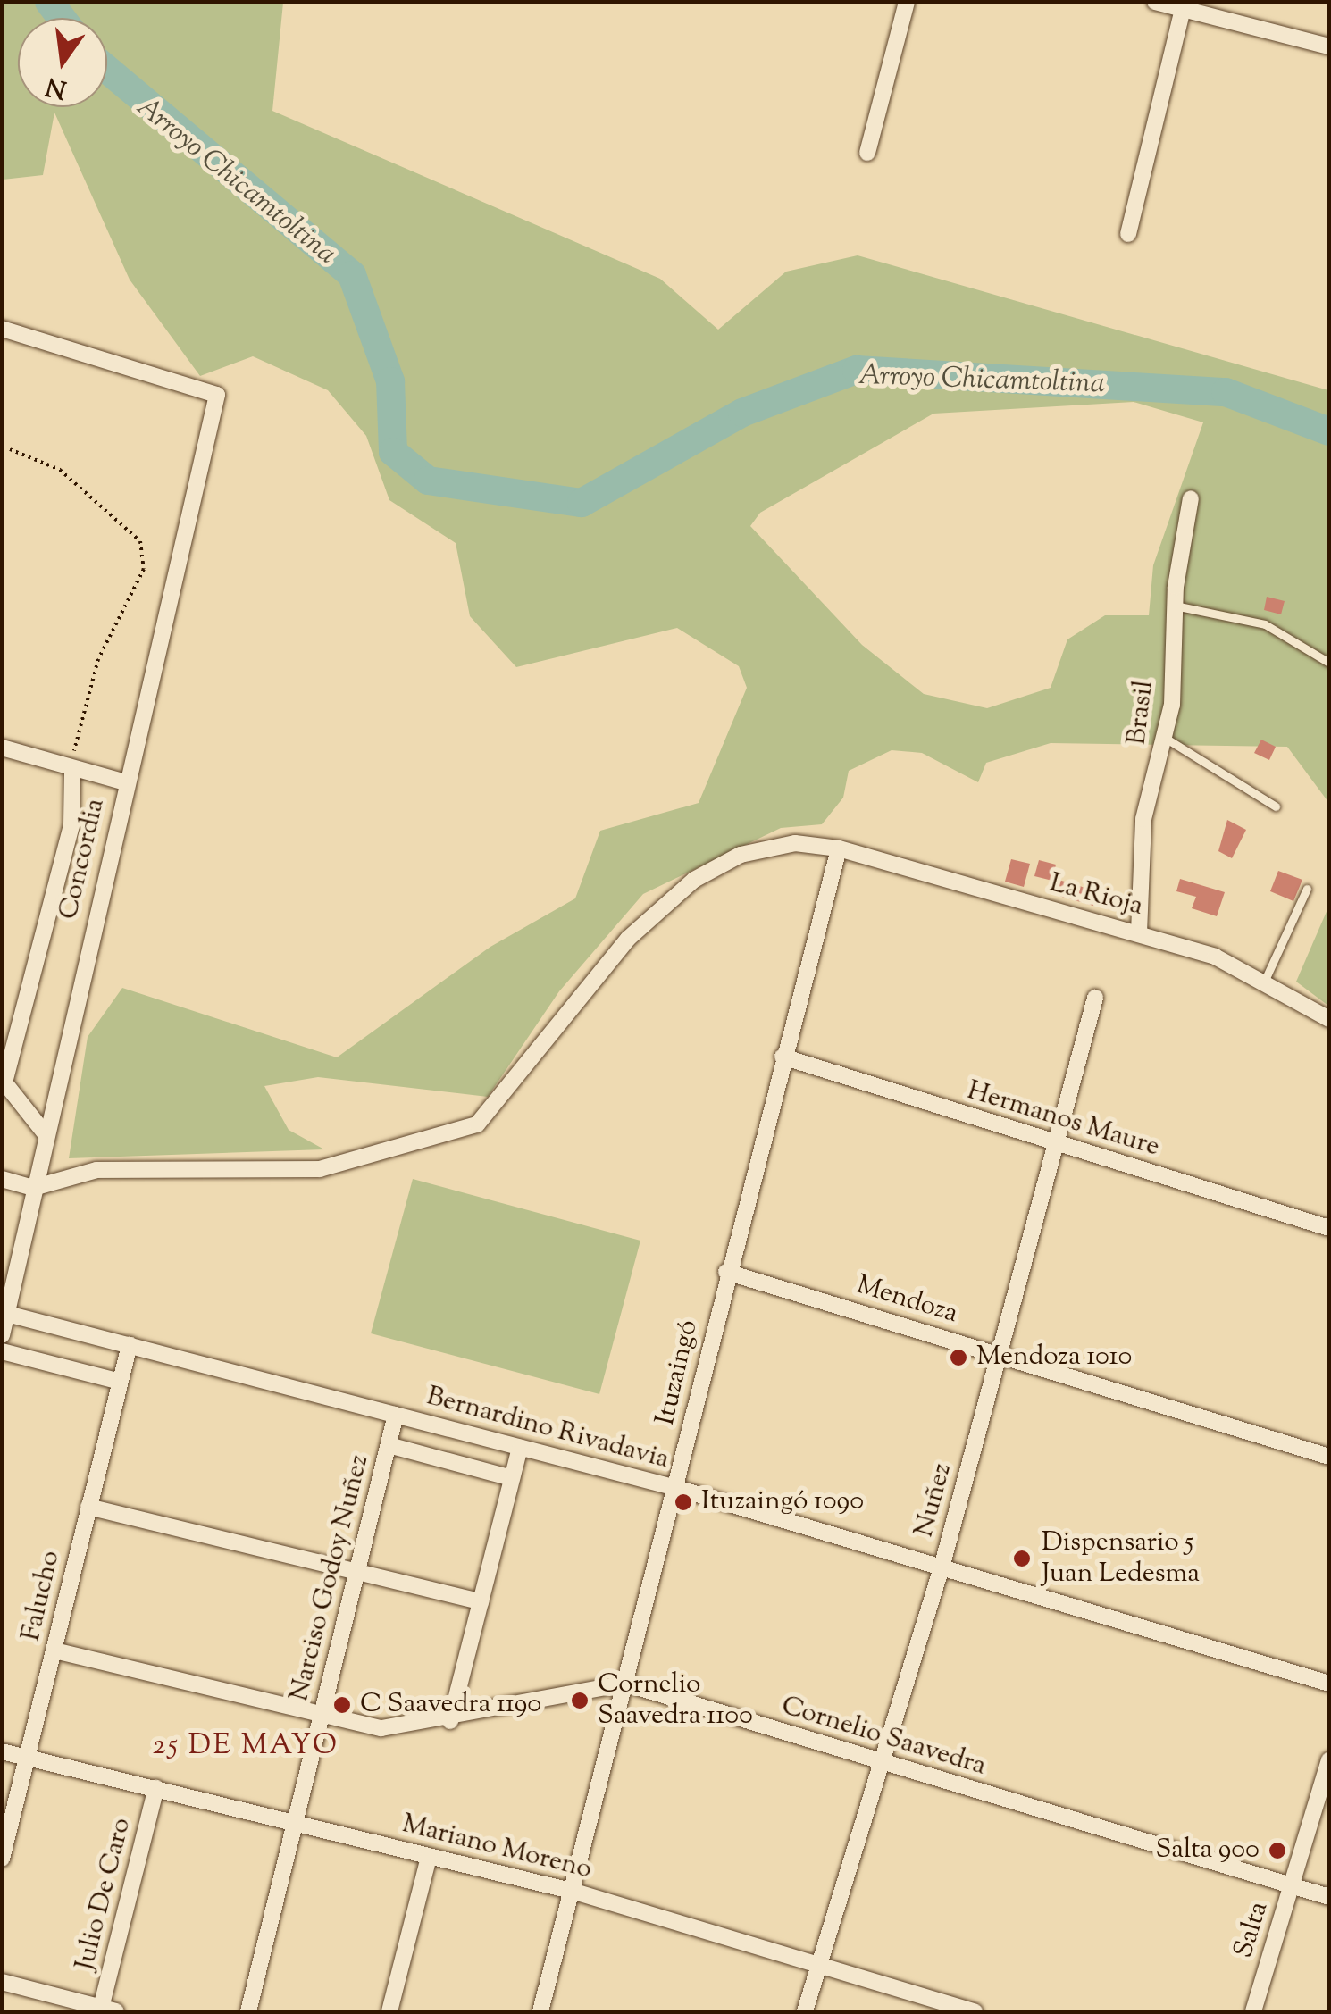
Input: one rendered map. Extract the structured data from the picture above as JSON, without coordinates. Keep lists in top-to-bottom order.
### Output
{
  "streets": {
    "street": [
      "Brasil",
      "Concordia",
      "La Rioja",
      "Hermanos Maure",
      "Mendoza",
      "Ituzaingó",
      "Bernardino Rivadavia",
      "Nuñez",
      "Narciso Godoy Nuñez",
      "Falucho",
      "Cornelio Saavedra",
      "Mariano Moreno",
      "Julio De Caro",
      "Salta"
    ]
  },
  "crossings": [
    ["Brasil", "La Rioja"],
    ["Concordia", "La Rioja"],
    ["Concordia", "Bernardino Rivadavia"],
    ["La Rioja", "Ituzaingó"],
    ["Hermanos Maure", "Ituzaingó"],
    ["Hermanos Maure", "Nuñez"],
    ["Mendoza", "Ituzaingó"],
    ["Mendoza", "Nuñez"],
    ["Ituzaingó", "Bernardino Rivadavia"],
    ["Ituzaingó", "Cornelio Saavedra"],
    ["Ituzaingó", "Mariano Moreno"],
    ["Bernardino Rivadavia", "Nuñez"],
    ["Bernardino Rivadavia", "Narciso Godoy Nuñez"],
    ["Bernardino Rivadavia", "Falucho"],
    ["Nuñez", "Cornelio Saavedra"],
    ["Nuñez", "Mariano Moreno"],
    ["Narciso Godoy Nuñez", "Mariano Moreno"],
    ["Falucho", "Mariano Moreno"],
    ["Cornelio Saavedra", "Salta"],
    ["Mariano Moreno", "Julio De Caro"]
  ],
  "districts": ["25 DE MAYO"],
  "water": ["Arroyo Chicamtoltina"],
  "places": [
    "Mendoza 1010",
    "Ituzaingó 1090",
    "Dispensario 5 Juan Ledesma",
    "Cornelio Saavedra 1100",
    "C Saavedra 1190",
    "Salta 900"
  ],
  "north": "bottom"
}
